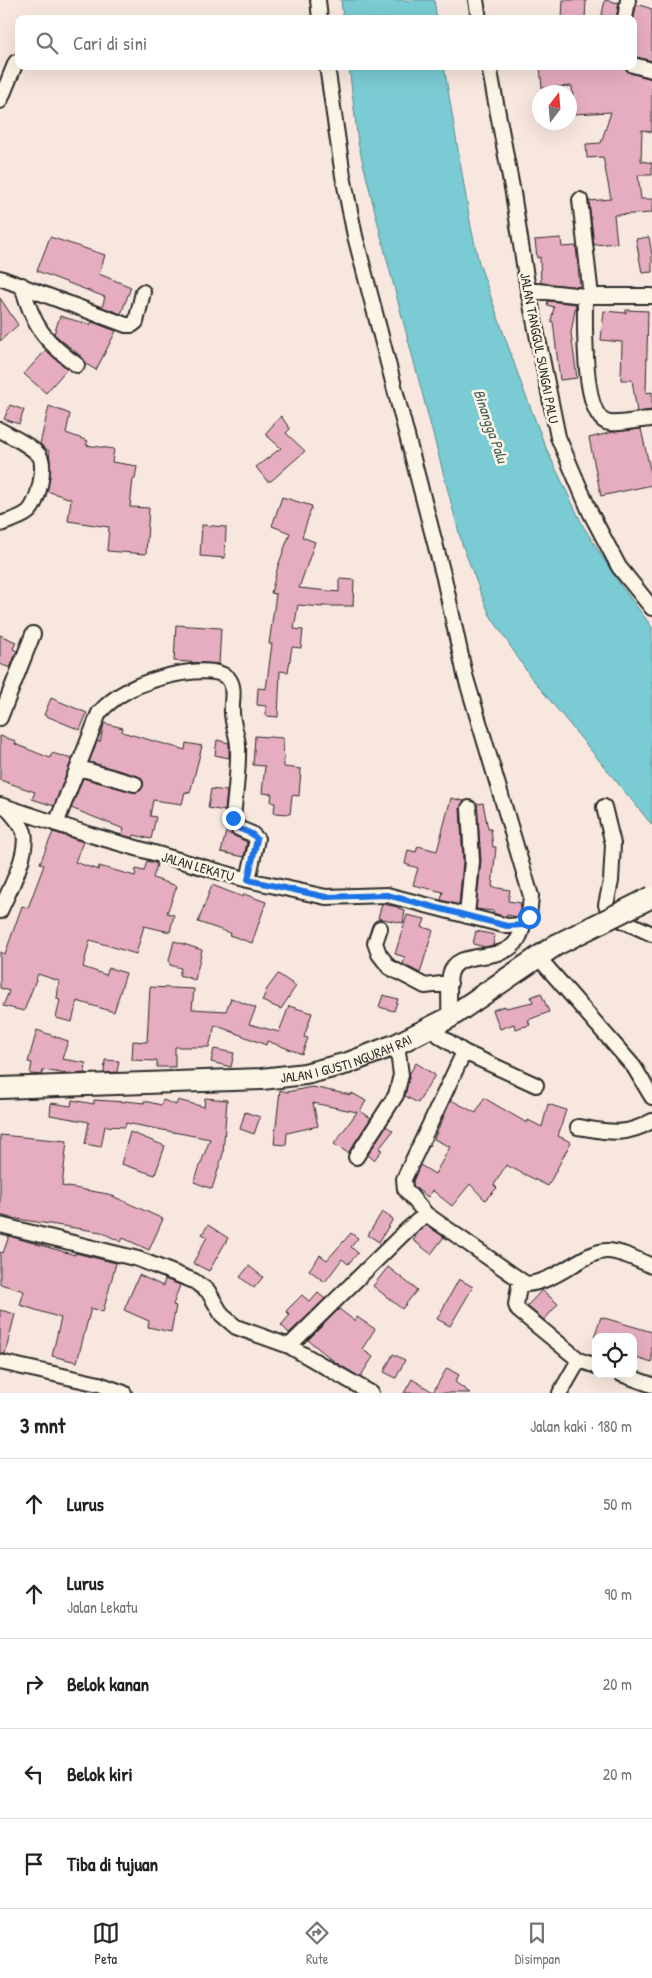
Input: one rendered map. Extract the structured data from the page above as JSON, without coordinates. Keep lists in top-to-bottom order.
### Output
{
  "streets": {
    "main road": ["JALAN I GUSTI NGURAH RAI"],
    "street": ["JALAN TANGGUL SUNGAI PALU", "JALAN LEKATU"]
  },
  "water": ["Binangga Palu"],
  "north": "top",
  "page": {
    "search": "Cari di sini",
    "heading": ["3 mnt", "Jalan kaki · 180 m"],
    "list": [
      ["Lurus", "50 m"],
      ["Lurus", "Jalan Lekatu", "90 m"],
      ["Belok kanan", "20 m"],
      ["Belok kiri", "20 m"],
      "Tiba di tujuan"
    ],
    "nav": ["Peta", "Rute", "Disimpan"]
  }
}
